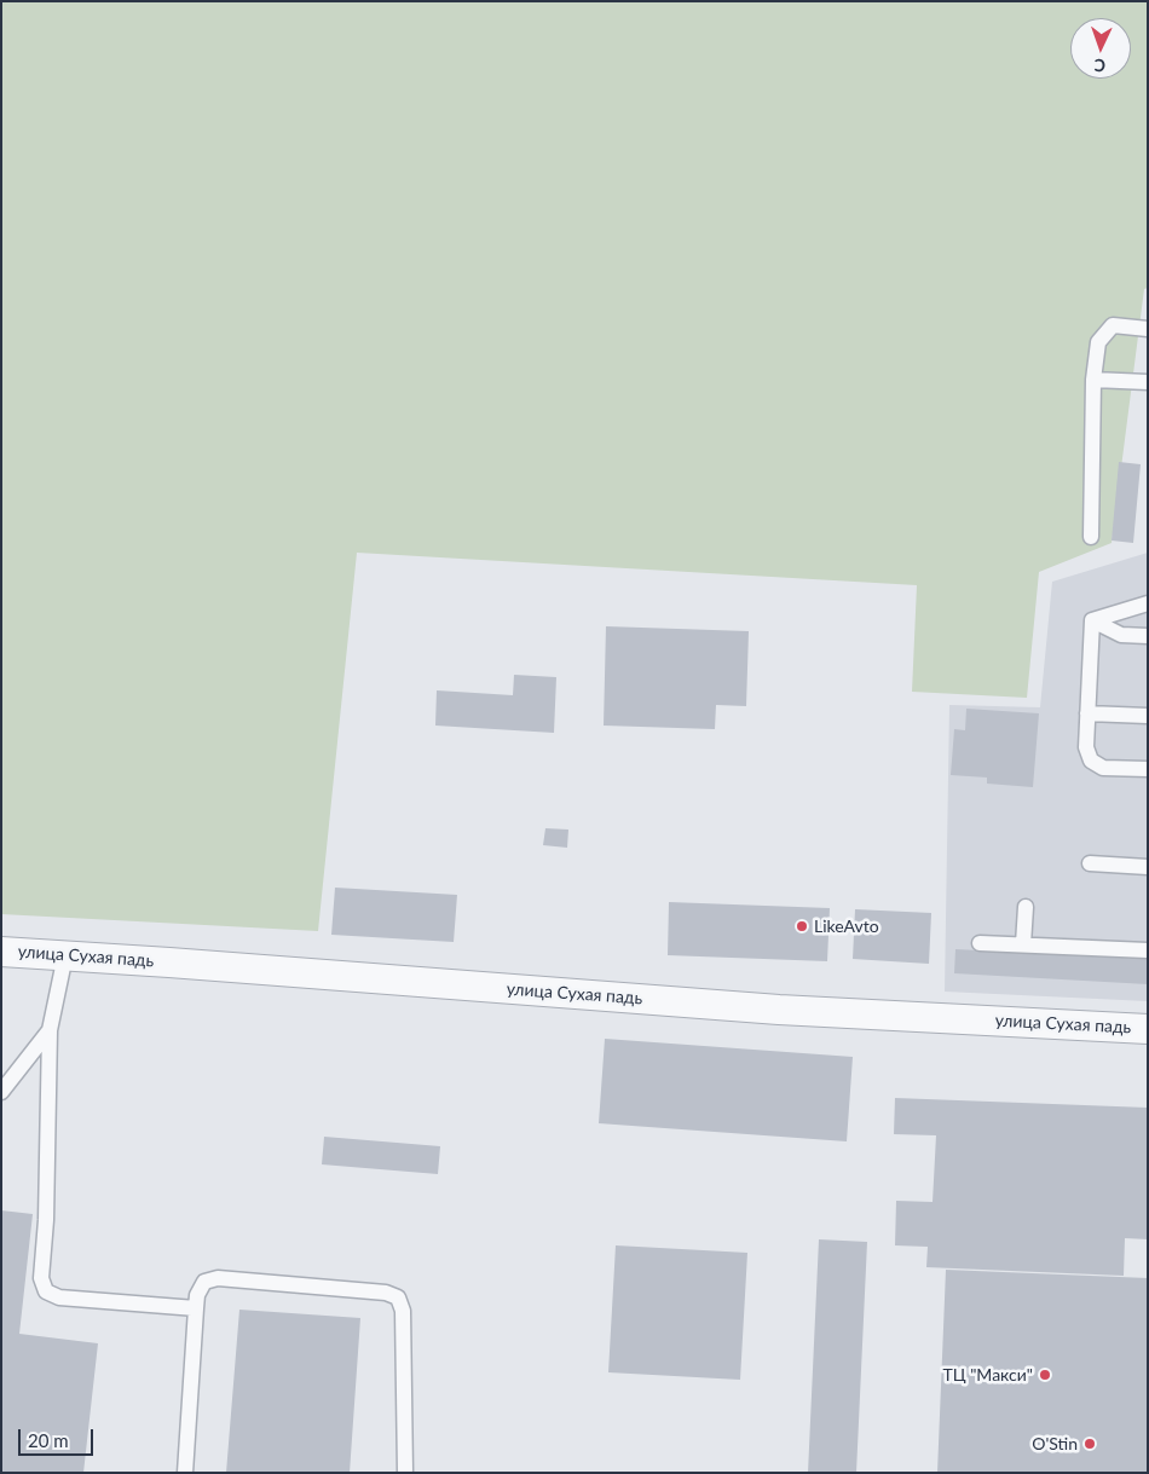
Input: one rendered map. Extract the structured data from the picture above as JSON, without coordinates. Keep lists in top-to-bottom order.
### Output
{
  "streets": {
    "street": ["улица Сухая падь"]
  },
  "places": ["LikeAvto", "ТЦ \"Макси\"", "O'Stin"],
  "scale_bar": "20 m",
  "north": "bottom"
}
